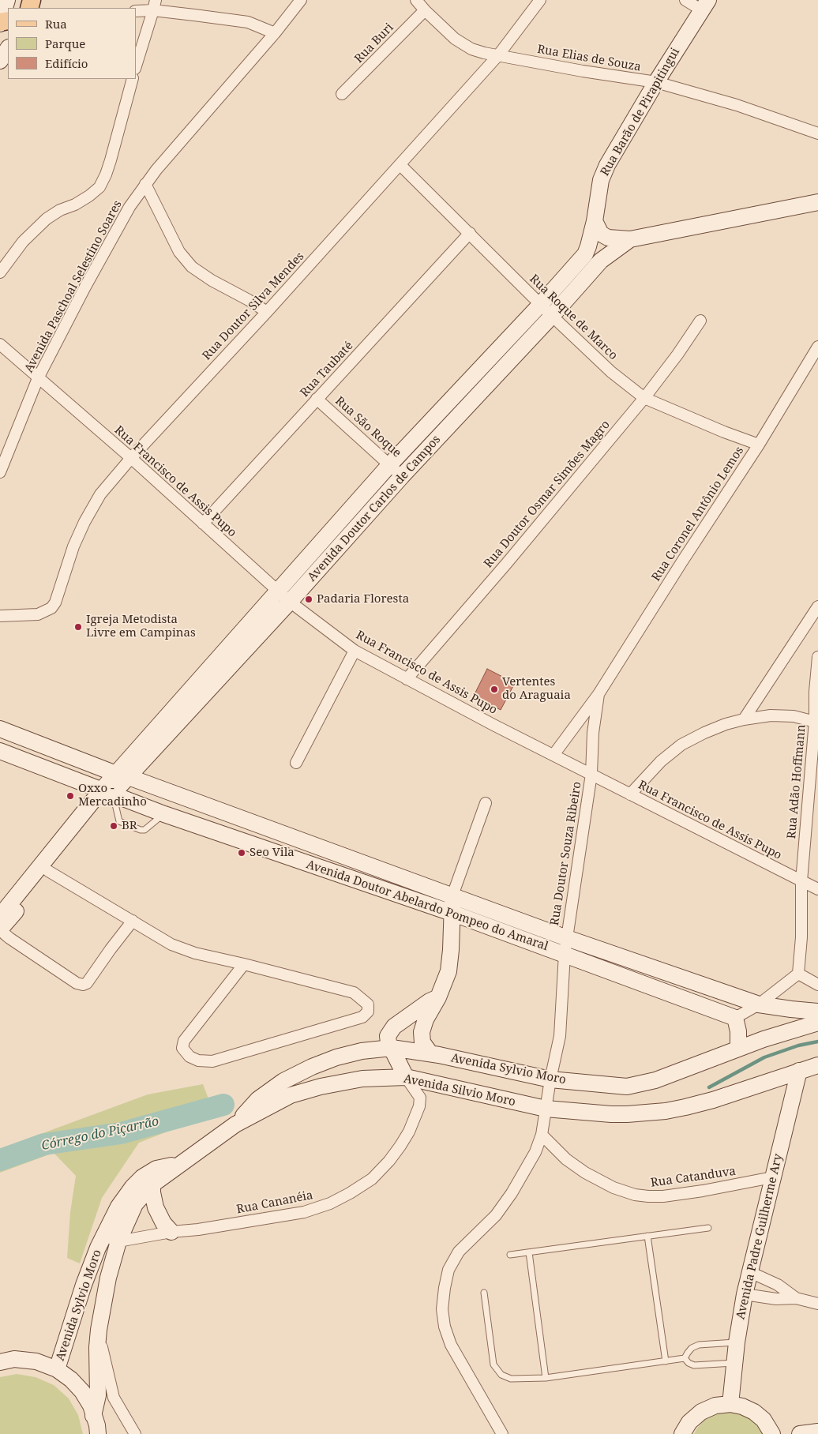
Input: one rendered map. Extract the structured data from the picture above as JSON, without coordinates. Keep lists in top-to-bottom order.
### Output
{
  "streets": {
    "main road": [
      "Rua Barão de Pirapitingui",
      "Avenida Doutor Carlos de Campos",
      "Avenida Doutor Abelardo Pompeo do Amaral",
      "Avenida Sylvio Moro",
      "Avenida Silvio Moro",
      "Avenida Padre Guilherme Ary"
    ],
    "street": [
      "Rua Buri",
      "Rua Elias de Souza",
      "Avenida Paschoal Selestino Soares",
      "Rua Doutor Silva Mendes",
      "Rua Roque de Marco",
      "Rua Taubaté",
      "Rua São Roque",
      "Rua Francisco de Assis Pupo",
      "Rua Doutor Osmar Simões Magro",
      "Rua Coronel Antônio Lemos",
      "Rua Adão Hoffmann",
      "Rua Doutor Souza Ribeiro",
      "Rua Catanduva",
      "Rua Cananéia"
    ]
  },
  "crossings": [
    ["Rua Buri", "Rua Elias de Souza"],
    ["Rua Elias de Souza", "Rua Barão de Pirapitingui"],
    ["Rua Elias de Souza", "Rua Doutor Silva Mendes"],
    ["Rua Barão de Pirapitingui", "Avenida Doutor Carlos de Campos"],
    ["Avenida Paschoal Selestino Soares", "Rua Francisco de Assis Pupo"],
    ["Rua Doutor Silva Mendes", "Rua Roque de Marco"],
    ["Rua Doutor Silva Mendes", "Rua Francisco de Assis Pupo"],
    ["Rua Roque de Marco", "Rua Taubaté"],
    ["Rua Roque de Marco", "Rua Doutor Osmar Simões Magro"],
    ["Rua Roque de Marco", "Avenida Doutor Carlos de Campos"],
    ["Rua Roque de Marco", "Rua Coronel Antônio Lemos"],
    ["Rua Taubaté", "Rua São Roque"],
    ["Rua Taubaté", "Rua Francisco de Assis Pupo"],
    ["Rua São Roque", "Avenida Doutor Carlos de Campos"],
    ["Rua Francisco de Assis Pupo", "Rua Doutor Osmar Simões Magro"],
    ["Rua Francisco de Assis Pupo", "Avenida Doutor Carlos de Campos"],
    ["Rua Francisco de Assis Pupo", "Rua Coronel Antônio Lemos"],
    ["Rua Francisco de Assis Pupo", "Rua Adão Hoffmann"],
    ["Rua Francisco de Assis Pupo", "Rua Doutor Souza Ribeiro"],
    ["Avenida Doutor Carlos de Campos", "Avenida Doutor Abelardo Pompeo do Amaral"],
    ["Rua Coronel Antônio Lemos", "Rua Doutor Souza Ribeiro"],
    ["Rua Doutor Souza Ribeiro", "Avenida Doutor Abelardo Pompeo do Amaral"],
    ["Rua Doutor Souza Ribeiro", "Avenida Sylvio Moro"],
    ["Rua Doutor Souza Ribeiro", "Avenida Silvio Moro"],
    ["Rua Doutor Souza Ribeiro", "Rua Catanduva"],
    ["Avenida Sylvio Moro", "Avenida Silvio Moro"],
    ["Avenida Sylvio Moro", "Rua Cananéia"],
    ["Avenida Silvio Moro", "Rua Cananéia"],
    ["Avenida Silvio Moro", "Avenida Padre Guilherme Ary"],
    ["Rua Catanduva", "Avenida Padre Guilherme Ary"]
  ],
  "water": ["Córrego do Piçarrão"],
  "places": [
    "Padaria Floresta",
    "Igreja Metodista Livre em Campinas",
    "Vertentes do Araguaia",
    "Oxxo - Mercadinho",
    "BR",
    "Seo Vila"
  ],
  "legend": ["Rua", "Parque", "Edifício"]
}
